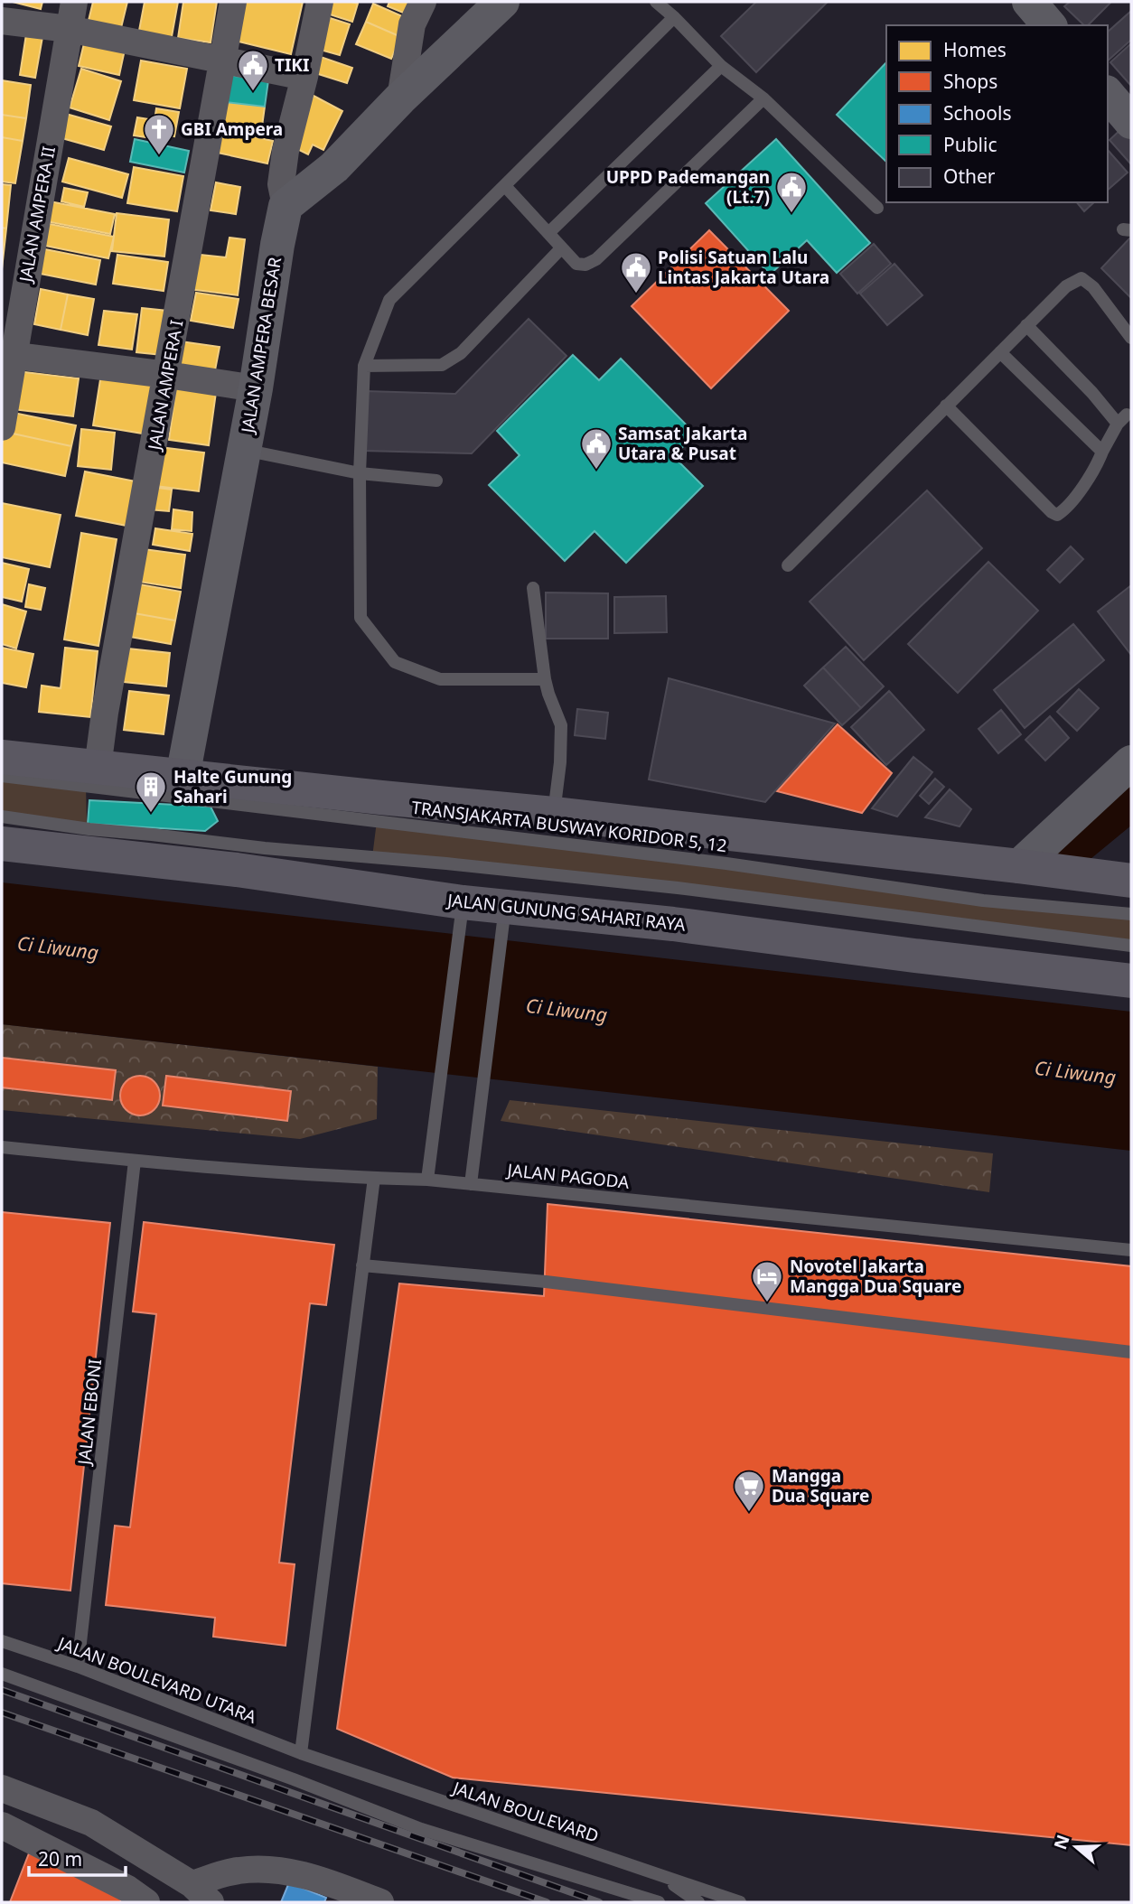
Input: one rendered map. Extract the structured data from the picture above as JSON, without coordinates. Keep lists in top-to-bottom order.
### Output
{
  "streets": {
    "main road": ["JALAN GUNUNG SAHARI RAYA"],
    "street": ["JALAN AMPERA II", "JALAN AMPERA BESAR", "JALAN AMPERA I"],
    "lane": [
      "TRANSJAKARTA BUSWAY KORIDOR 5, 12",
      "JALAN PAGODA",
      "JALAN EBONI",
      "JALAN BOULEVARD UTARA",
      "JALAN BOULEVARD"
    ]
  },
  "crossings": [
    ["JALAN PAGODA", "JALAN EBONI"],
    ["JALAN EBONI", "JALAN BOULEVARD UTARA"],
    ["JALAN BOULEVARD UTARA", "JALAN BOULEVARD"]
  ],
  "water": ["Ci Liwung"],
  "places": {
    "public building": [
      "TIKI",
      "UPPD Pademangan (Lt.7)",
      "Polisi Satuan Lalu Lintas Jakarta Utara",
      "Samsat Jakarta Utara & Pusat"
    ],
    "church": ["GBI Ampera"],
    "building": ["Halte Gunung Sahari"],
    "hotel": ["Novotel Jakarta Mangga Dua Square"],
    "supermarket": ["Mangga Dua Square"]
  },
  "legend": [
    "Homes",
    "Shops",
    "Schools",
    "Public",
    "Other"
  ],
  "scale_bar": "20 m",
  "north": "left"
}
